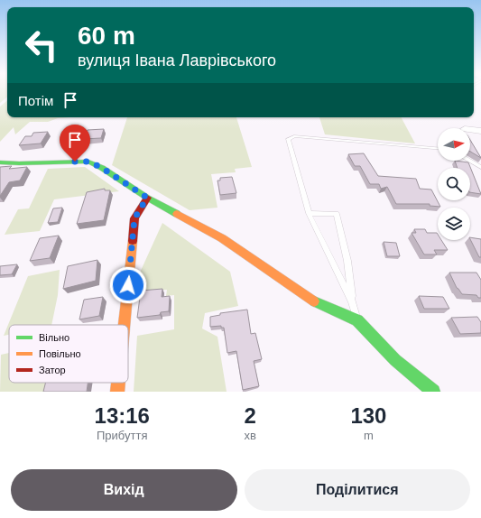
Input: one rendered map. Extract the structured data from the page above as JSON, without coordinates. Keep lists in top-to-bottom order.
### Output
{
  "legend": ["Вільно", "Повільно", "Затор"],
  "north": "right",
  "page": {
    "turn": ["60 m", "вулиця Івана Лаврівського"],
    "then": "Потім",
    "eta": [
      "13:16",
      "Прибуття",
      "2",
      "хв",
      "130",
      "m"
    ],
    "buttons": ["Вихід", "Поділитися"]
  }
}
